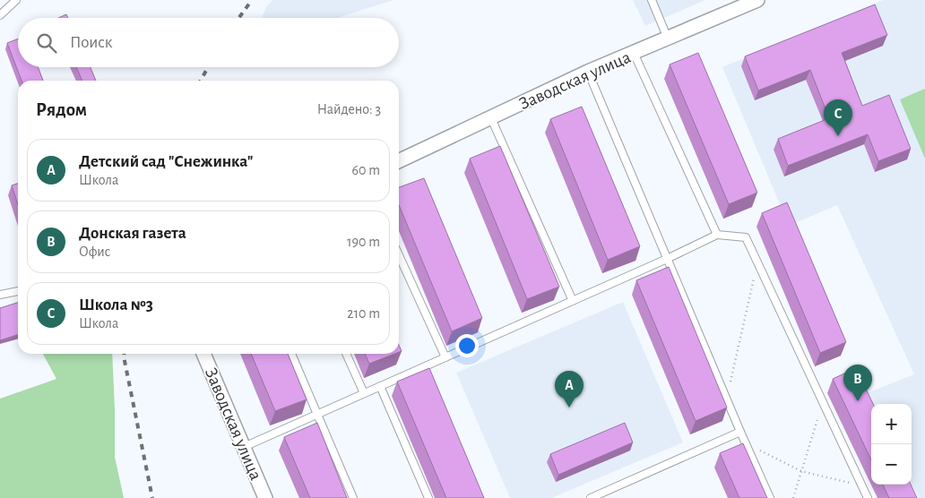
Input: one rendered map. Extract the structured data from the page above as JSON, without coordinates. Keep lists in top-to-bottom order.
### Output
{
  "streets": {
    "street": ["Заводская улица"]
  },
  "page": {
    "search": "Поиск",
    "heading": ["Рядом", "Найдено: 3"],
    "pins": ["C", "B", "A"],
    "list": [
      {
        "mark": "A",
        "name": "Детский сад \"Снежинка\"",
        "note": "Школа",
        "value": "60 m"
      },
      {
        "mark": "B",
        "name": "Донская газета",
        "note": "Офис",
        "value": "190 m"
      },
      {
        "mark": "C",
        "name": "Школа №3",
        "note": "Школа",
        "value": "210 m"
      }
    ],
    "map_buttons": ["+", "−"]
  }
}
